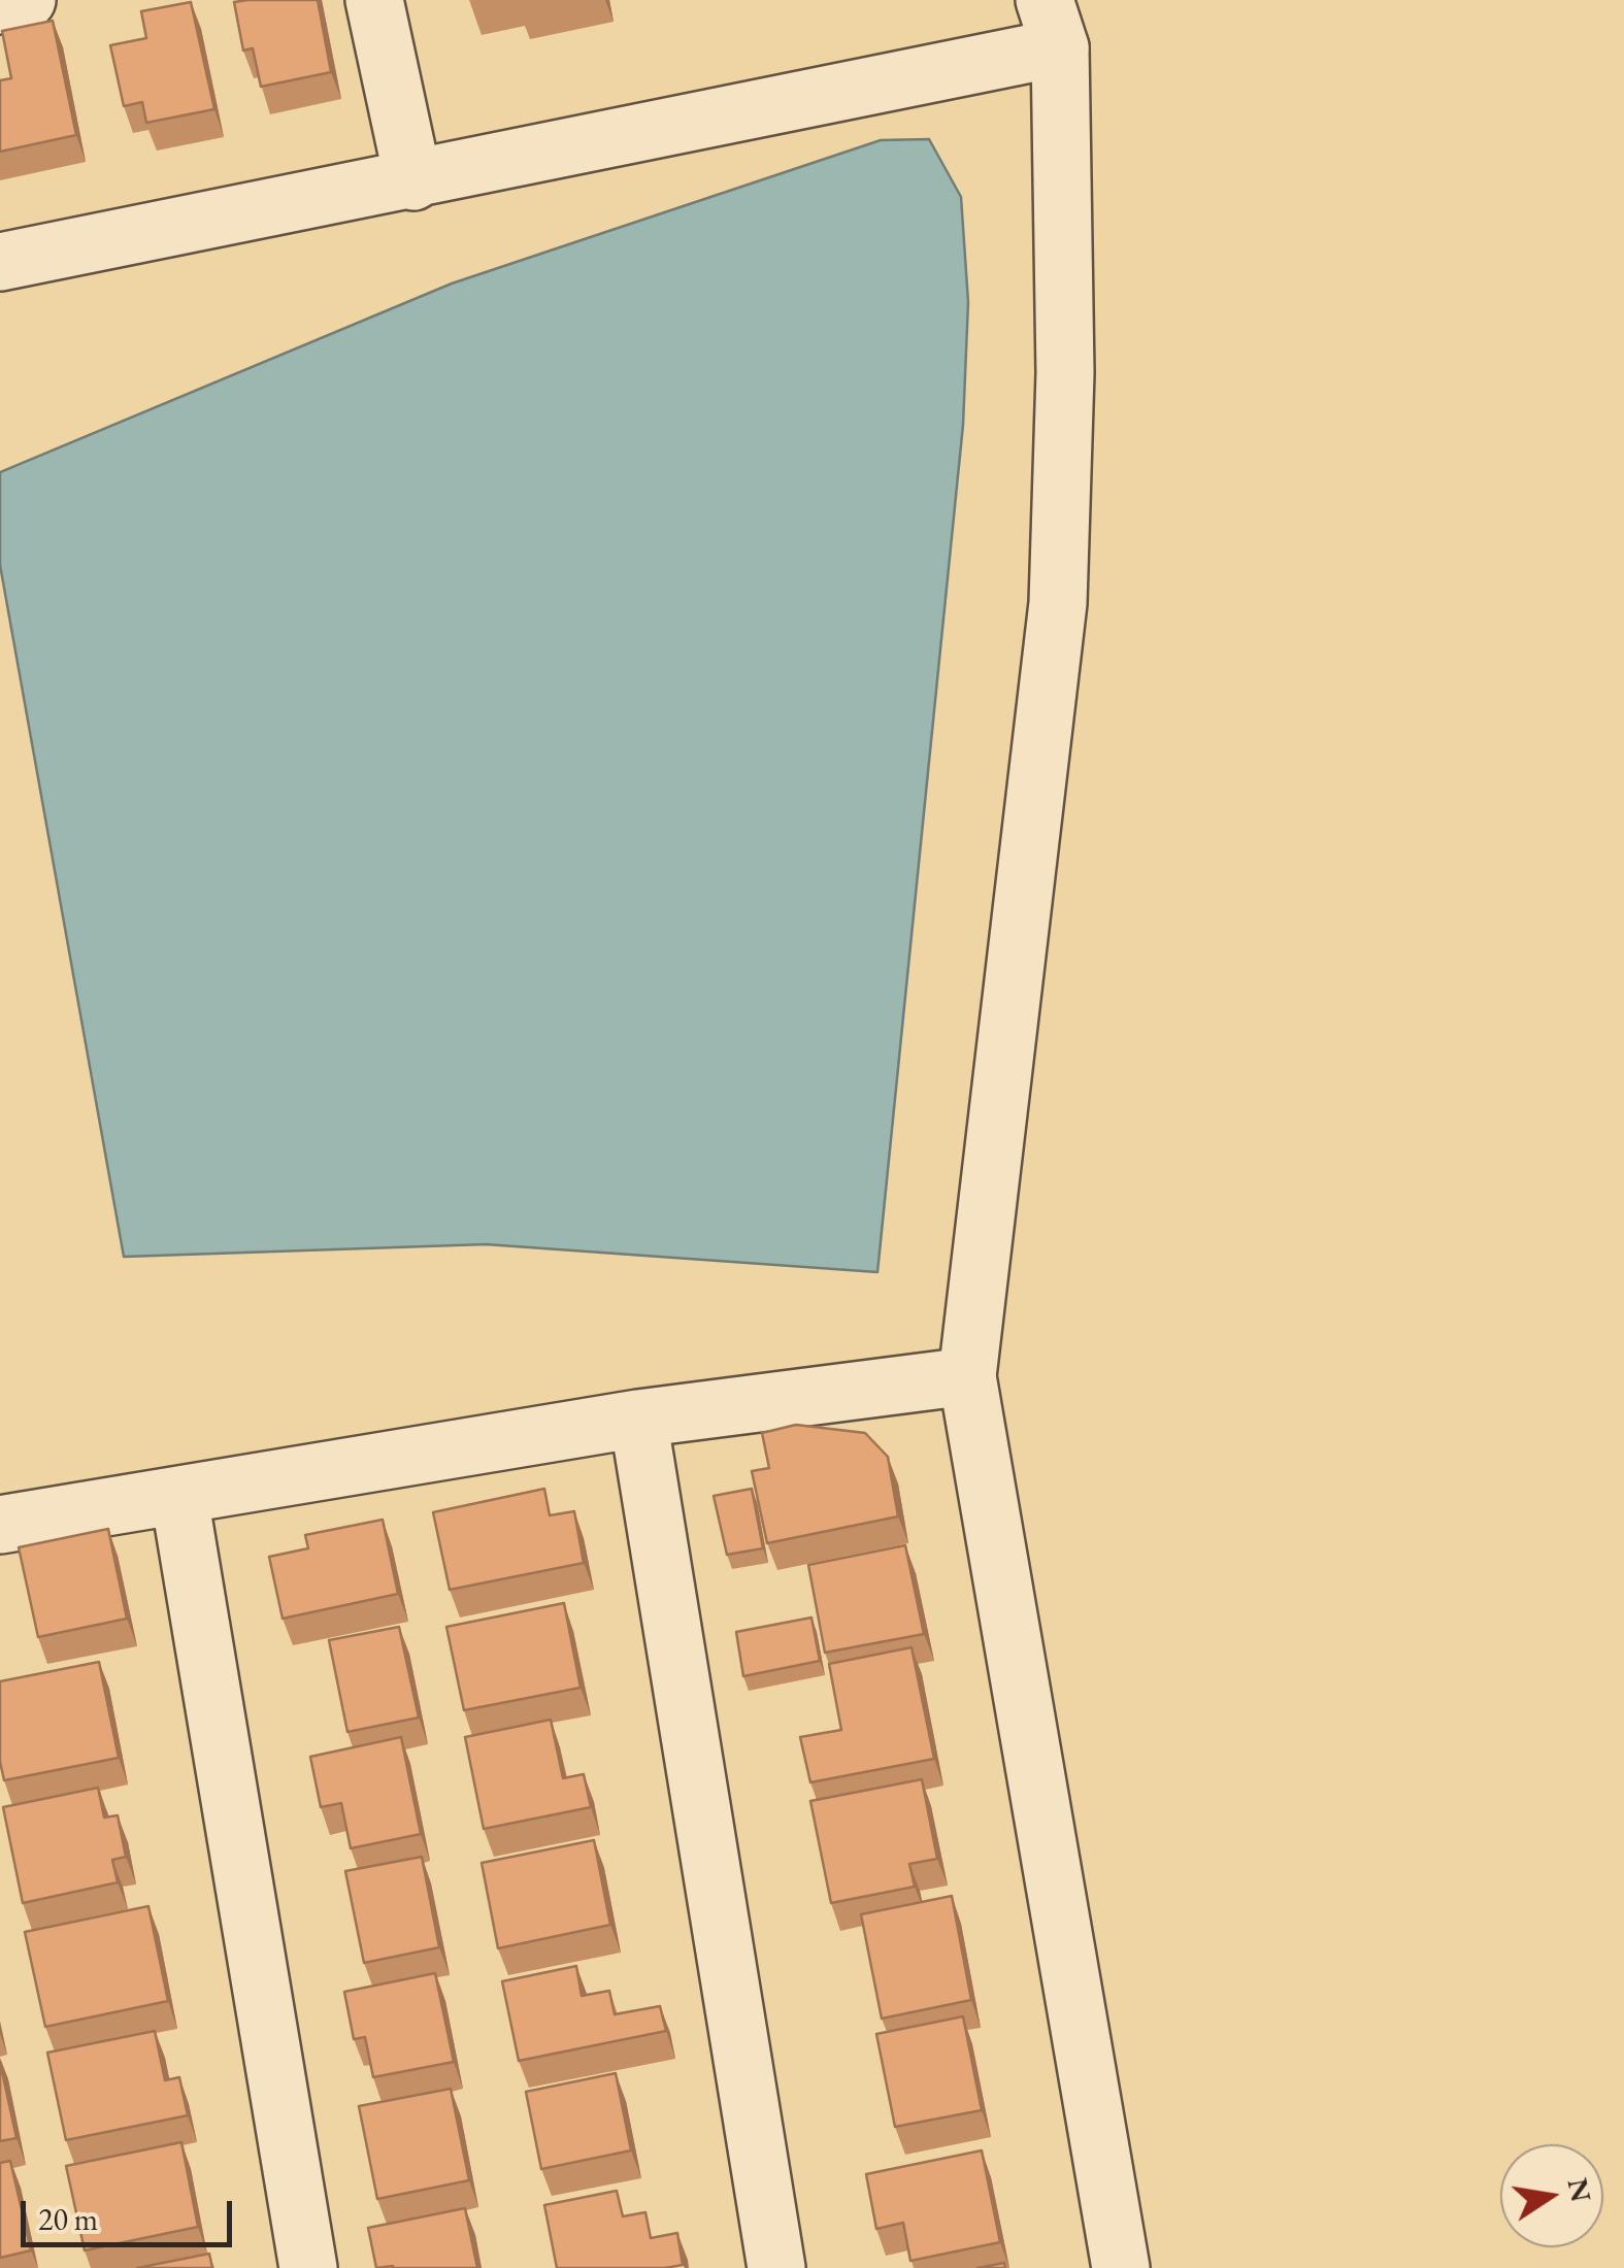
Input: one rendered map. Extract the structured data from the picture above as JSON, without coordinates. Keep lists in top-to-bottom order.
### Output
{
  "scale_bar": "20 m",
  "north": "right"
}
